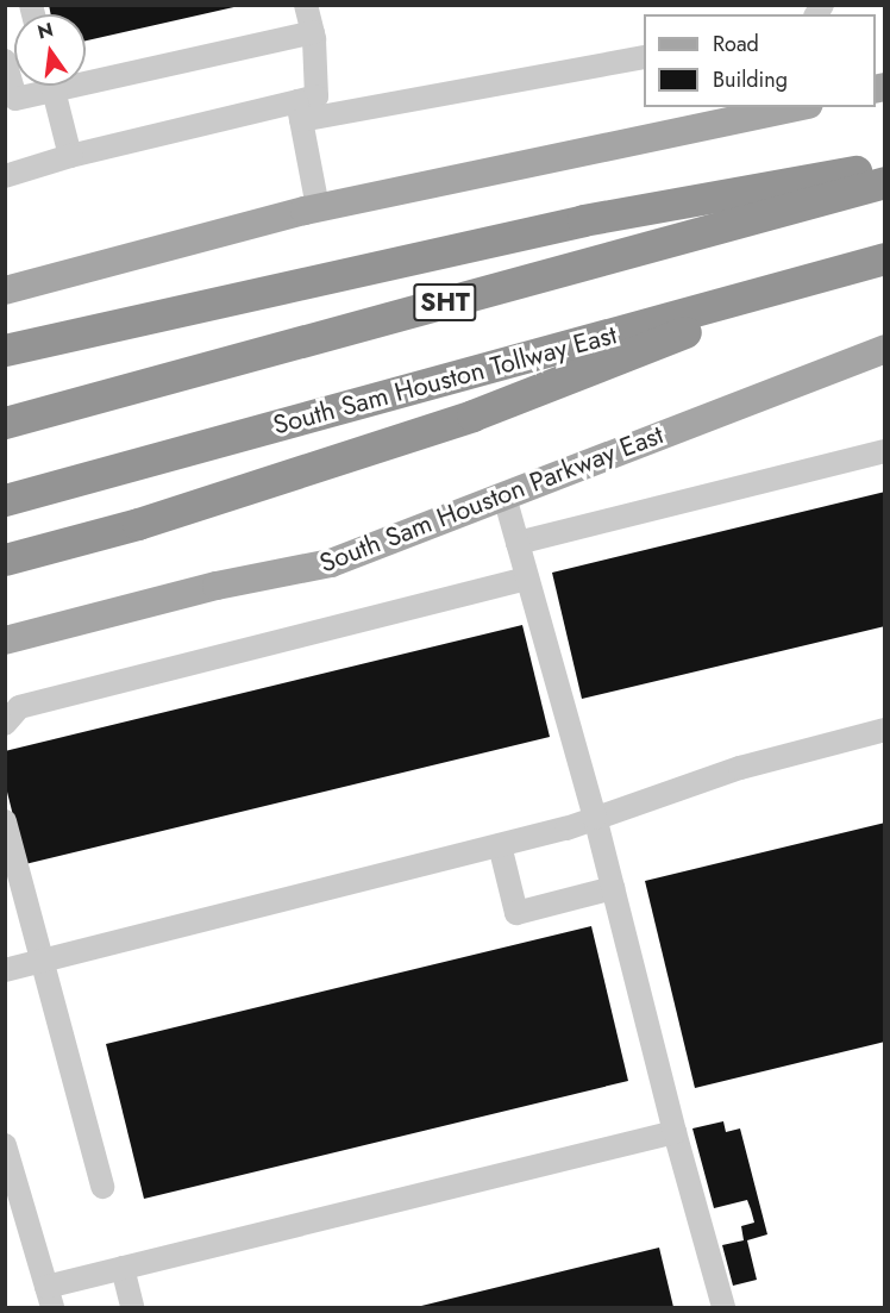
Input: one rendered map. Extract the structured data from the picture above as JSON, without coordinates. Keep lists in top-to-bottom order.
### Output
{
  "streets": {
    "highway": ["SHT", "South Sam Houston Tollway East"],
    "main road": ["South Sam Houston Parkway East"]
  },
  "legend": ["Road", "Building"],
  "north": "top"
}
